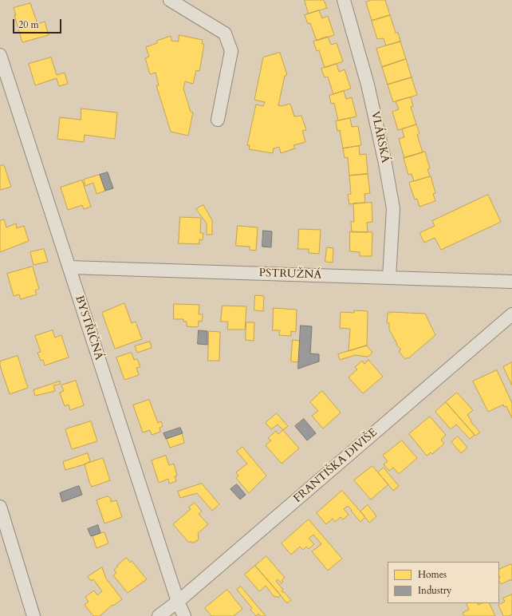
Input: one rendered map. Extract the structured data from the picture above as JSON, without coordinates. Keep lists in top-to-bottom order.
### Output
{
  "streets": {
    "street": [
      "VLÁRSKÁ",
      "PSTRUŽNÁ",
      "BYSTŘIČNÁ",
      "FRANTIŠKA DIVIŠE"
    ]
  },
  "crossings": [
    ["VLÁRSKÁ", "PSTRUŽNÁ"],
    ["PSTRUŽNÁ", "BYSTŘIČNÁ"],
    ["BYSTŘIČNÁ", "FRANTIŠKA DIVIŠE"]
  ],
  "legend": ["Homes", "Industry"],
  "scale_bar": "20 m"
}
